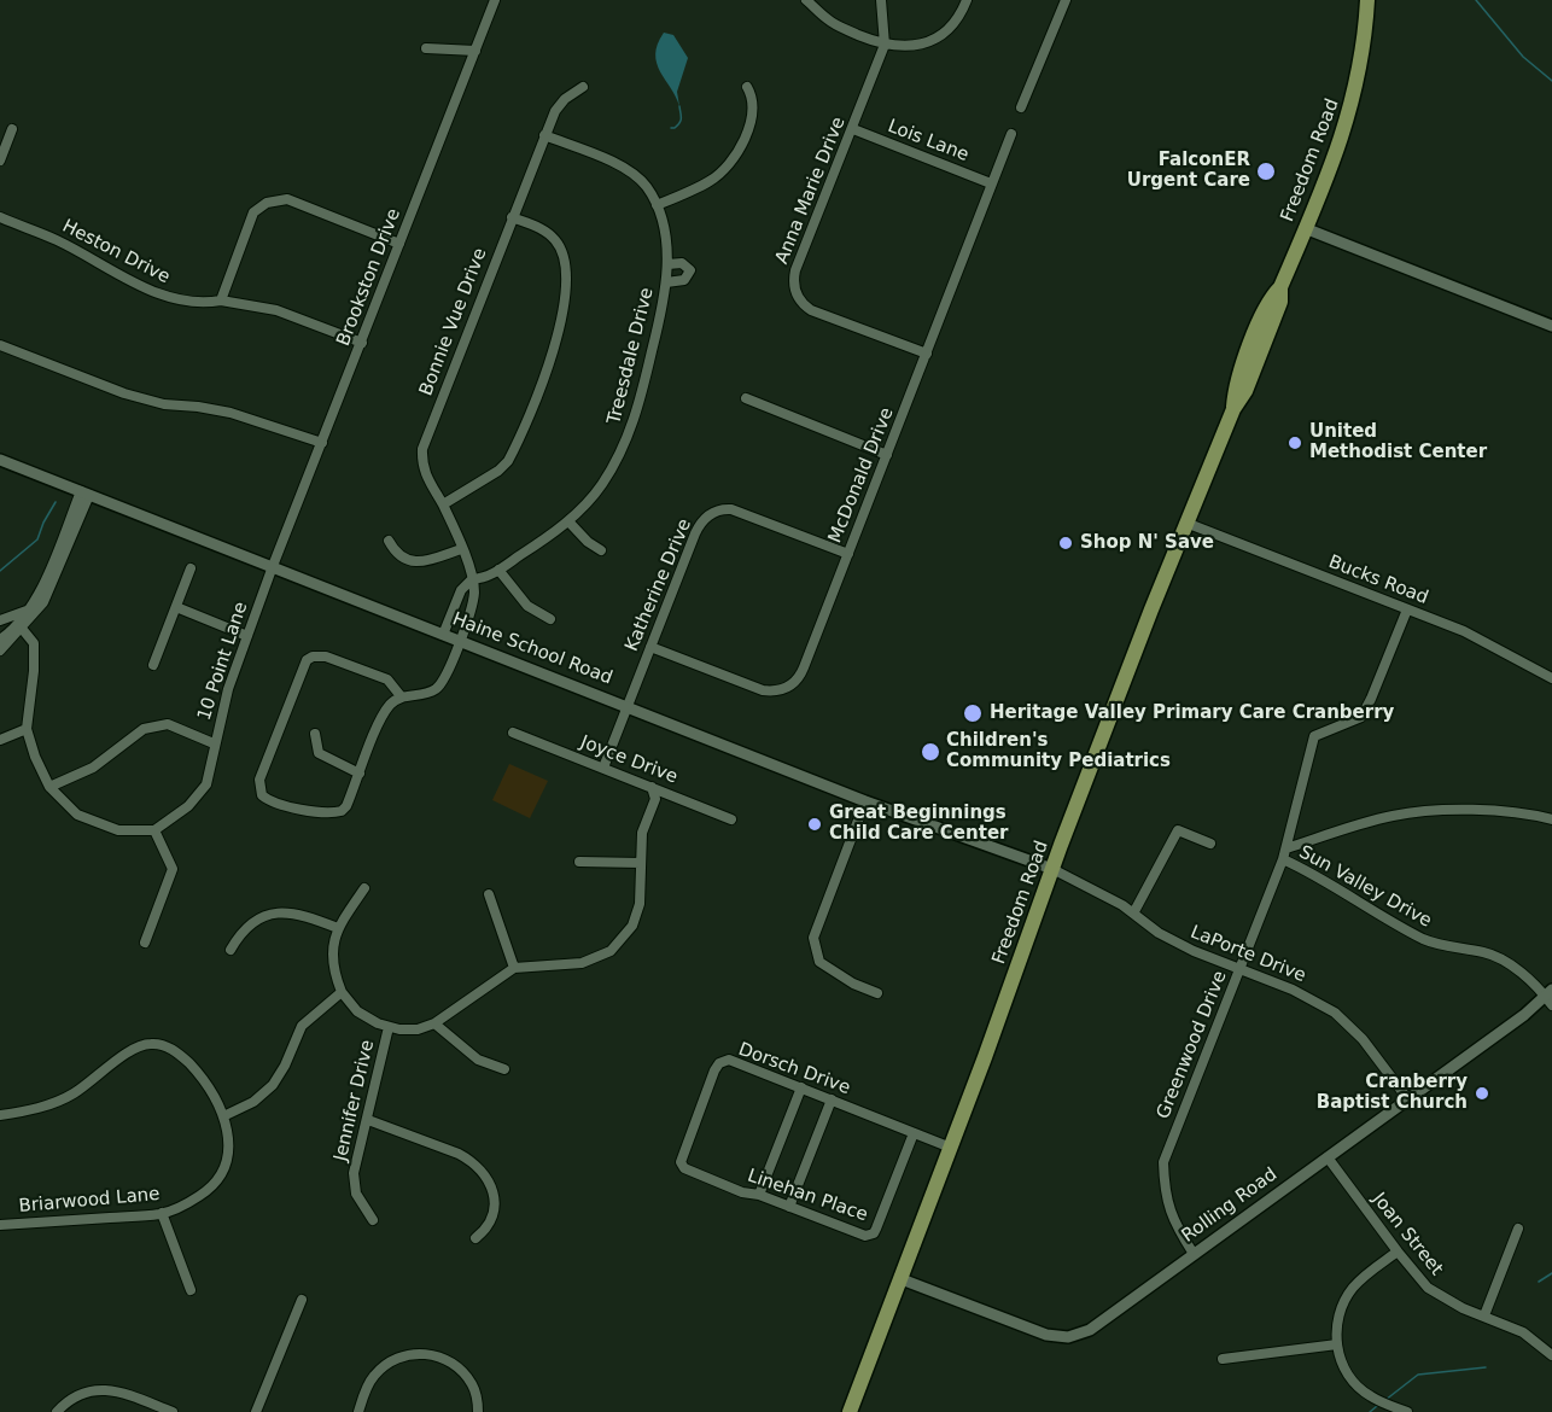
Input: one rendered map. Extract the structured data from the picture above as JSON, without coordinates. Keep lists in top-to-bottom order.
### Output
{
  "streets": {
    "main road": ["Freedom Road"],
    "street": [
      "Lois Lane",
      "Anna Marie Drive",
      "Heston Drive",
      "Brookston Drive",
      "Bonnie Vue Drive",
      "Treesdale Drive",
      "McDonald Drive",
      "Bucks Road",
      "Katherine Drive",
      "Haine School Road",
      "10 Point Lane",
      "Joyce Drive",
      "Sun Valley Drive",
      "LaPorte Drive",
      "Greenwood Drive",
      "Dorsch Drive",
      "Jennifer Drive",
      "Linehan Place",
      "Briarwood Lane",
      "Rolling Road",
      "Joan Street"
    ]
  },
  "crossings": [
    ["Lois Lane", "Anna Marie Drive"],
    ["Lois Lane", "McDonald Drive"],
    ["Freedom Road", "Bucks Road"],
    ["Freedom Road", "Haine School Road"],
    ["Freedom Road", "LaPorte Drive"],
    ["Freedom Road", "Dorsch Drive"],
    ["Freedom Road", "Rolling Road"],
    ["Anna Marie Drive", "McDonald Drive"],
    ["Heston Drive", "Brookston Drive"],
    ["Brookston Drive", "Haine School Road"],
    ["Brookston Drive", "10 Point Lane"],
    ["Bonnie Vue Drive", "Treesdale Drive"],
    ["Bonnie Vue Drive", "Haine School Road"],
    ["McDonald Drive", "Katherine Drive"],
    ["Bucks Road", "Greenwood Drive"],
    ["Katherine Drive", "Haine School Road"],
    ["Katherine Drive", "Joyce Drive"],
    ["Haine School Road", "10 Point Lane"],
    ["Haine School Road", "LaPorte Drive"],
    ["Sun Valley Drive", "Greenwood Drive"],
    ["Sun Valley Drive", "Rolling Road"],
    ["LaPorte Drive", "Greenwood Drive"],
    ["LaPorte Drive", "Rolling Road"],
    ["Greenwood Drive", "Rolling Road"],
    ["Dorsch Drive", "Linehan Place"],
    ["Rolling Road", "Joan Street"]
  ],
  "places": [
    "FalconER Urgent Care",
    "United Methodist Center",
    "Shop N' Save",
    "Heritage Valley Primary Care Cranberry",
    "Children's Community Pediatrics",
    "Great Beginnings Child Care Center",
    "Cranberry Baptist Church"
  ]
}
